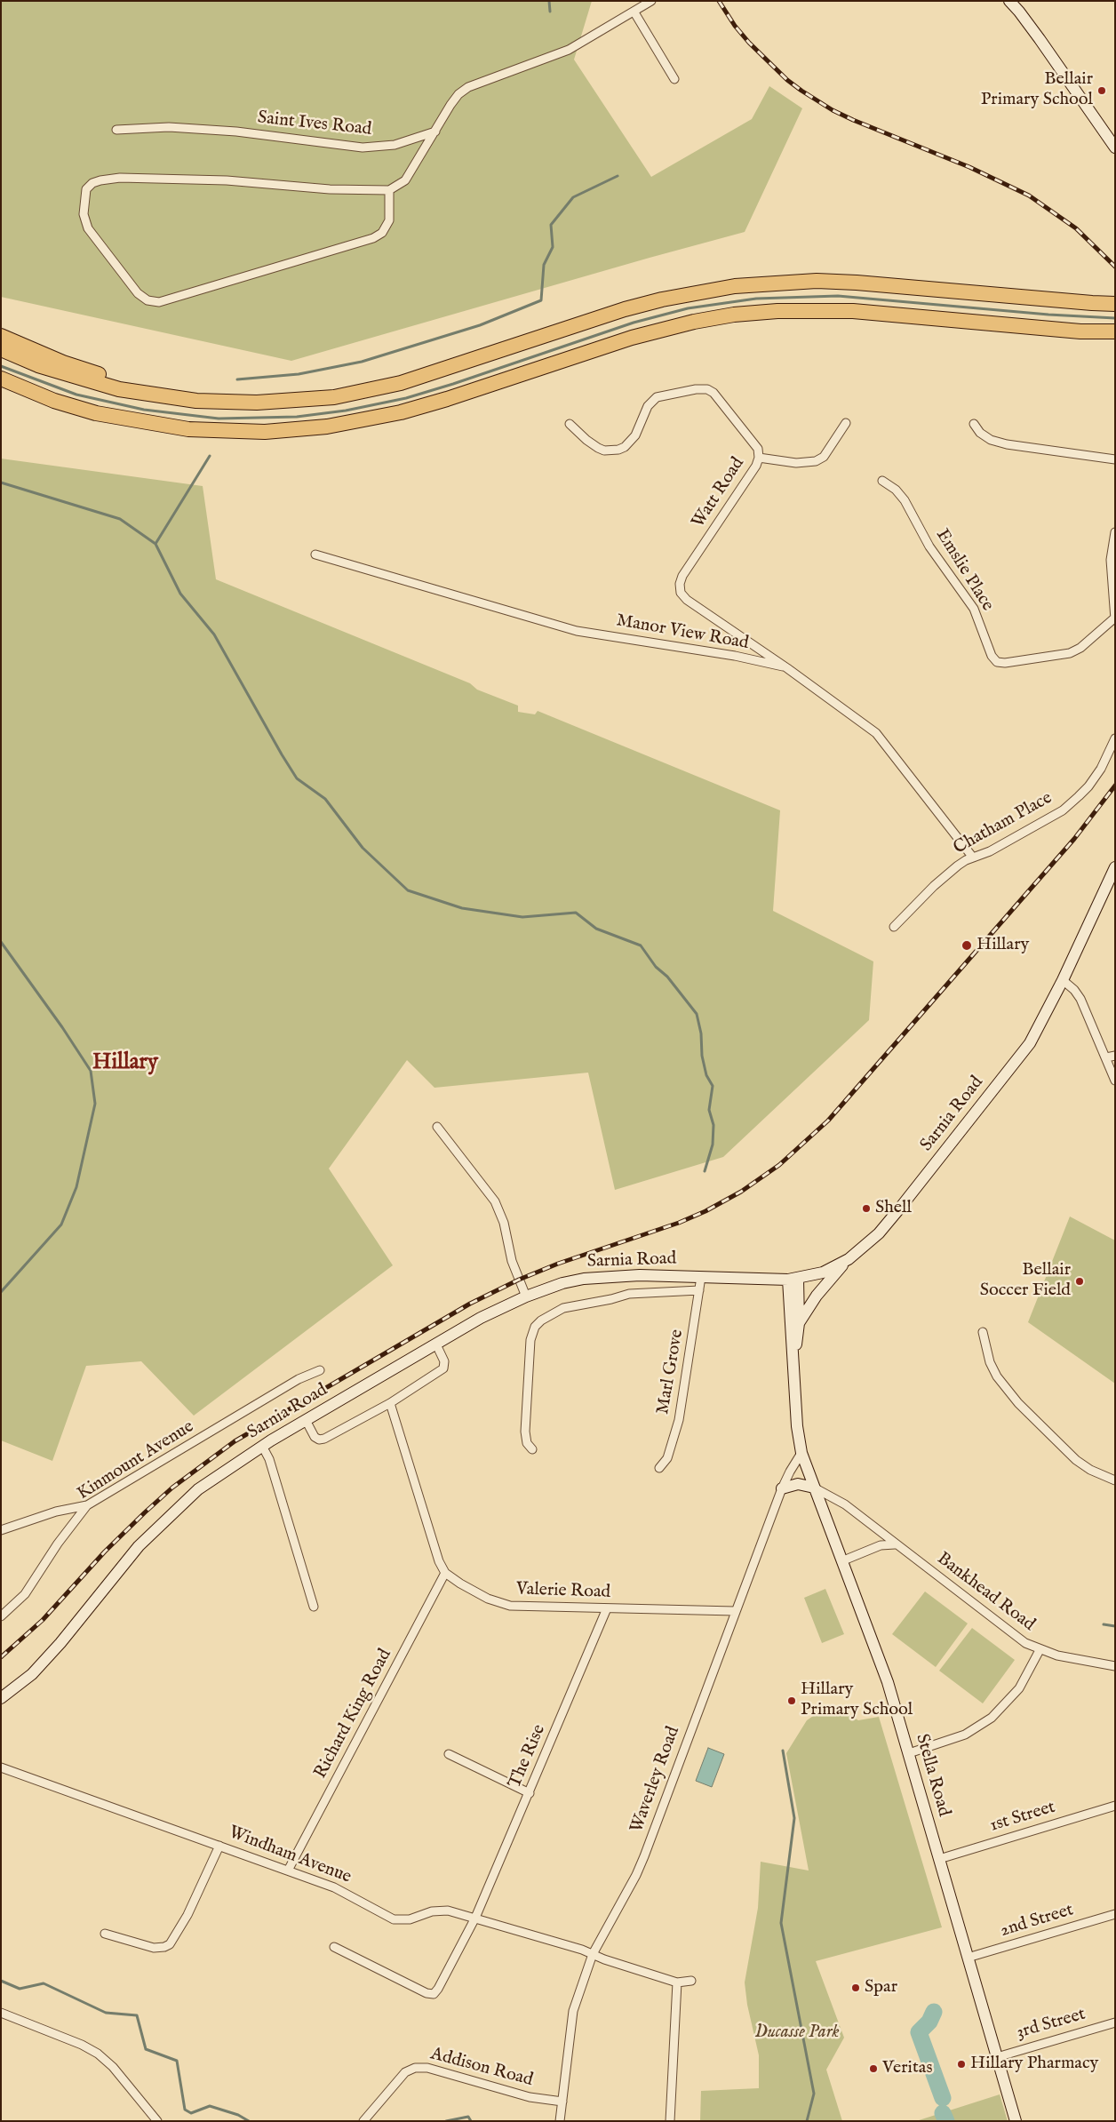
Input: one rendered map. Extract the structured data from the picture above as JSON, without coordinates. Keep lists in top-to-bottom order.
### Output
{
  "streets": {
    "main road": ["Sarnia Road", "Stella Road"],
    "street": [
      "Saint Ives Road",
      "Watt Road",
      "Emslie Place",
      "Manor View Road",
      "Chatham Place",
      "Marl Grove",
      "Kinmount Avenue",
      "Valerie Road",
      "Bankhead Road",
      "Richard King Road",
      "The Rise",
      "Waverley Road",
      "1st Street",
      "Windham Avenue",
      "2nd Street",
      "3rd Street",
      "Addison Road"
    ]
  },
  "crossings": [
    ["Watt Road", "Manor View Road"],
    ["Manor View Road", "Chatham Place"],
    ["Sarnia Road", "Marl Grove"],
    ["Sarnia Road", "Stella Road"],
    ["Valerie Road", "Richard King Road"],
    ["Valerie Road", "The Rise"],
    ["Valerie Road", "Waverley Road"],
    ["Bankhead Road", "Stella Road"],
    ["Richard King Road", "Windham Avenue"],
    ["The Rise", "Windham Avenue"],
    ["Stella Road", "Waverley Road"],
    ["Stella Road", "1st Street"],
    ["Stella Road", "2nd Street"],
    ["Stella Road", "3rd Street"],
    ["Waverley Road", "Windham Avenue"],
    ["Waverley Road", "Addison Road"]
  ],
  "districts": ["Hillary"],
  "parks": ["Ducasse Park"],
  "places": [
    "Bellair Primary School",
    "Hillary",
    "Shell",
    "Bellair Soccer Field",
    "Hillary Primary School",
    "Spar",
    "Hillary Pharmacy",
    "Veritas"
  ]
}
